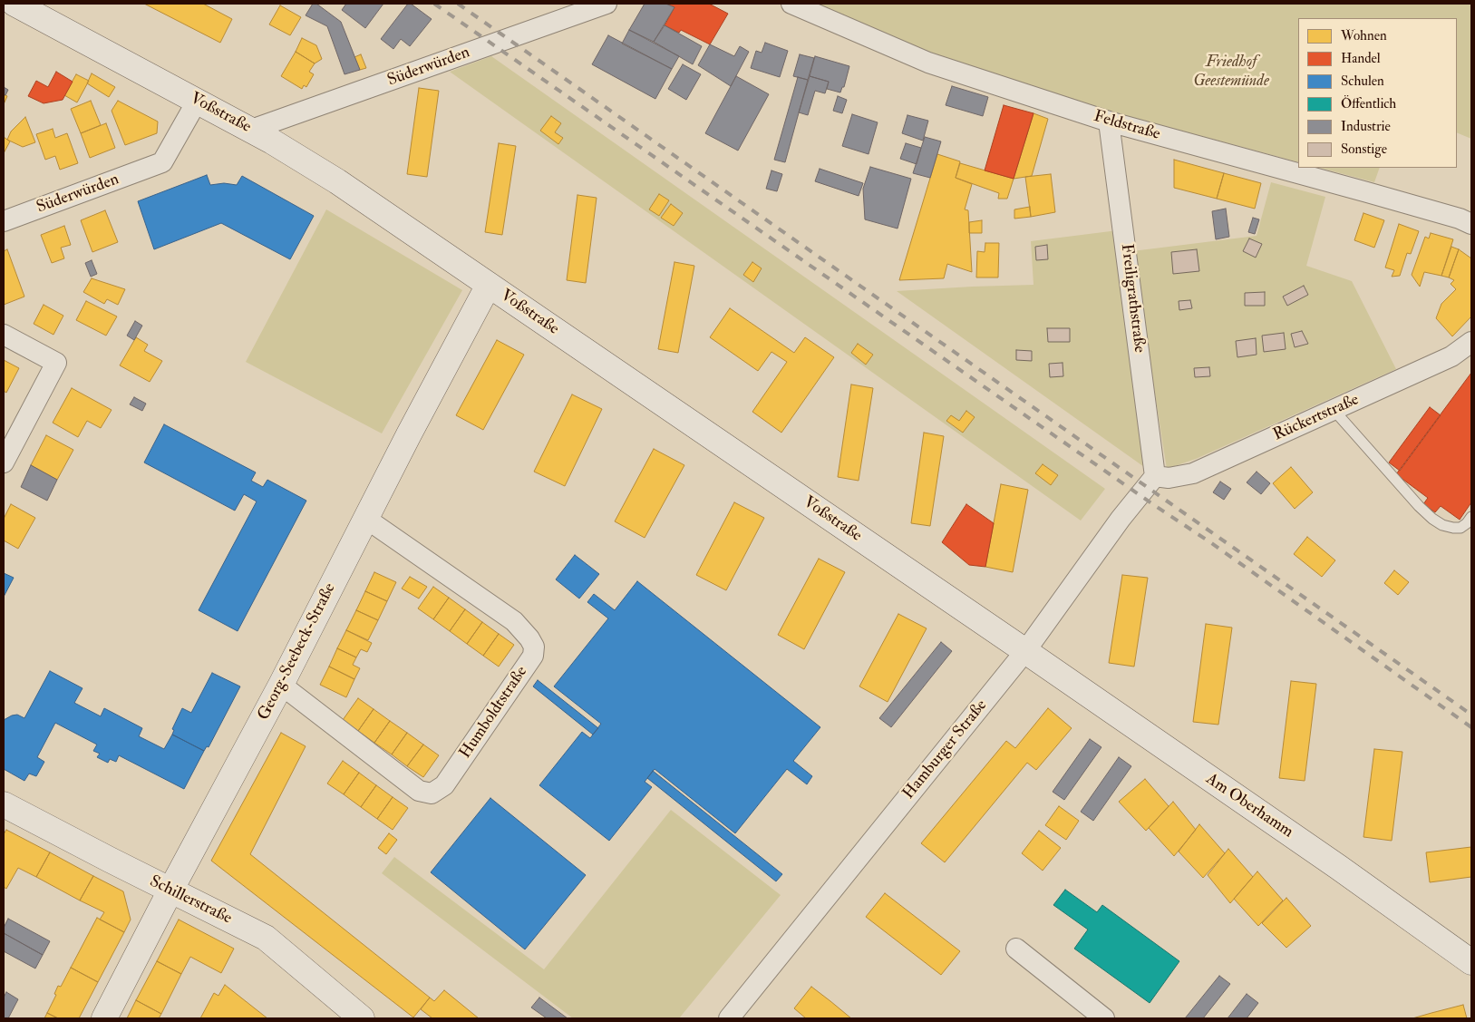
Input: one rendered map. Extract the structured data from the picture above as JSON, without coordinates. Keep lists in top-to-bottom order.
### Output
{
  "streets": {
    "street": [
      "Süderwürden",
      "Voßstraße",
      "Feldstraße",
      "Freiligrathstraße",
      "Rückertstraße",
      "Georg-Seebeck-Straße",
      "Humboldtstraße",
      "Hamburger Straße",
      "Am Oberhamm",
      "Schillerstraße"
    ]
  },
  "crossings": [
    ["Süderwürden", "Voßstraße"],
    ["Voßstraße", "Georg-Seebeck-Straße"],
    ["Voßstraße", "Hamburger Straße"],
    ["Voßstraße", "Am Oberhamm"],
    ["Feldstraße", "Freiligrathstraße"],
    ["Freiligrathstraße", "Rückertstraße"],
    ["Freiligrathstraße", "Hamburger Straße"],
    ["Rückertstraße", "Hamburger Straße"],
    ["Georg-Seebeck-Straße", "Humboldtstraße"],
    ["Georg-Seebeck-Straße", "Schillerstraße"],
    ["Hamburger Straße", "Am Oberhamm"]
  ],
  "parks": ["Friedhof Geestemünde"],
  "legend": [
    "Wohnen",
    "Handel",
    "Schulen",
    "Öffentlich",
    "Industrie",
    "Sonstige"
  ]
}
